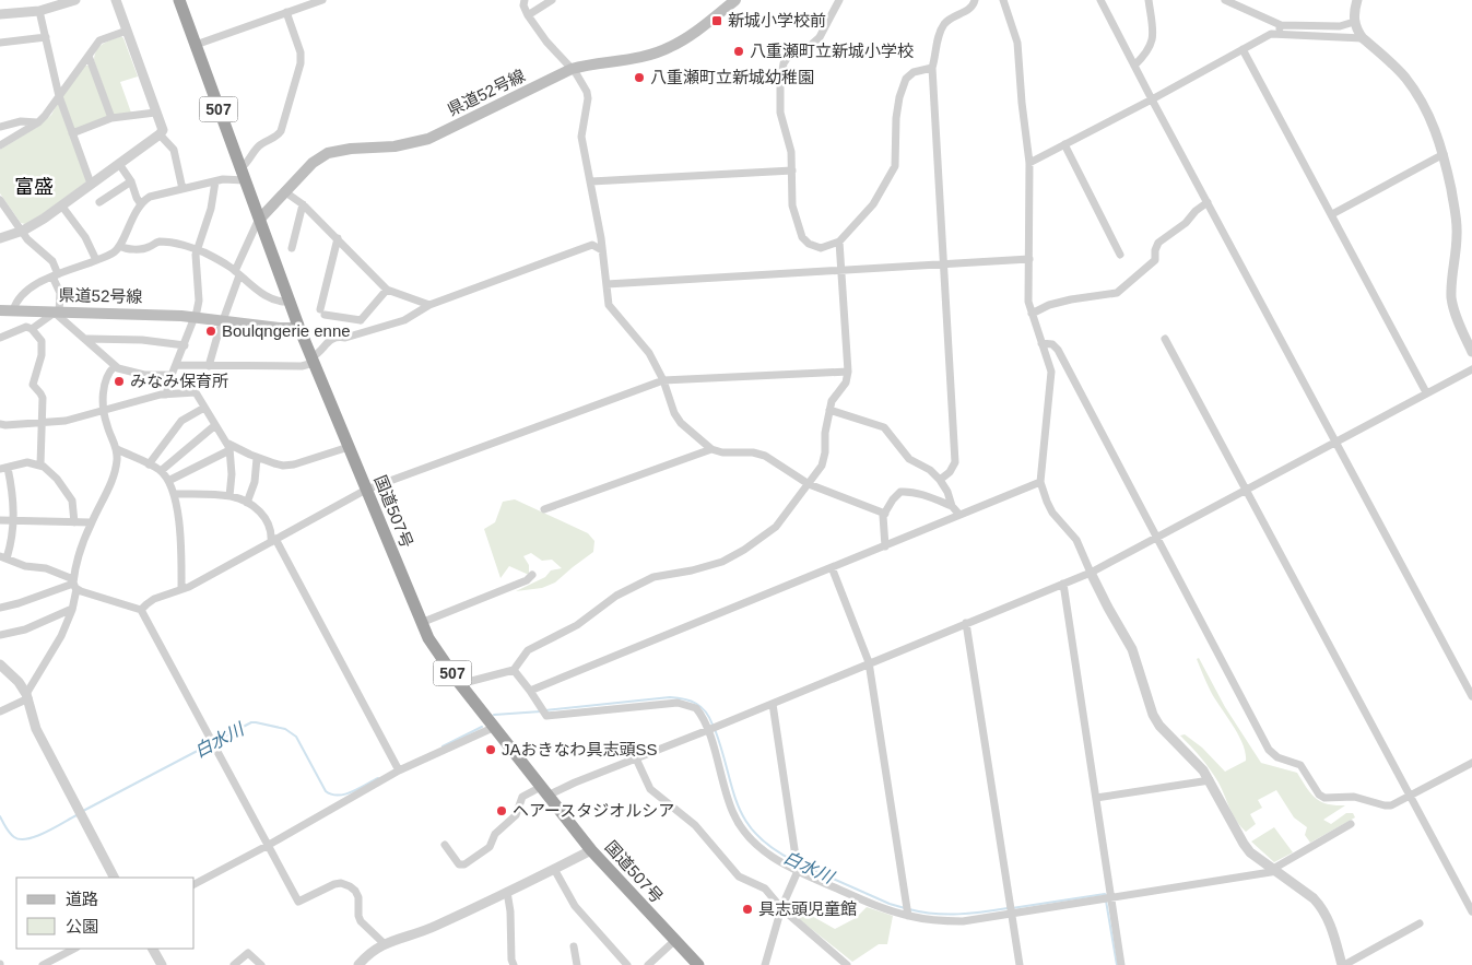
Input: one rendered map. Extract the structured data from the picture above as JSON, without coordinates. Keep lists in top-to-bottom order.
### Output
{
  "streets": {
    "highway": ["507", "国道507号"],
    "main road": ["県道52号線"]
  },
  "crossings": [
    ["県道52号線", "国道507号"]
  ],
  "districts": ["富盛"],
  "water": ["白水川"],
  "places": {
    "transit": ["新城小学校前"],
    "other": [
      "八重瀬町立新城小学校",
      "八重瀬町立新城幼稚園",
      "Boulqngerie enne",
      "みなみ保育所",
      "JAおきなわ具志頭SS",
      "ヘアースタジオルシア",
      "具志頭児童館"
    ]
  },
  "legend": ["道路", "公園"]
}
